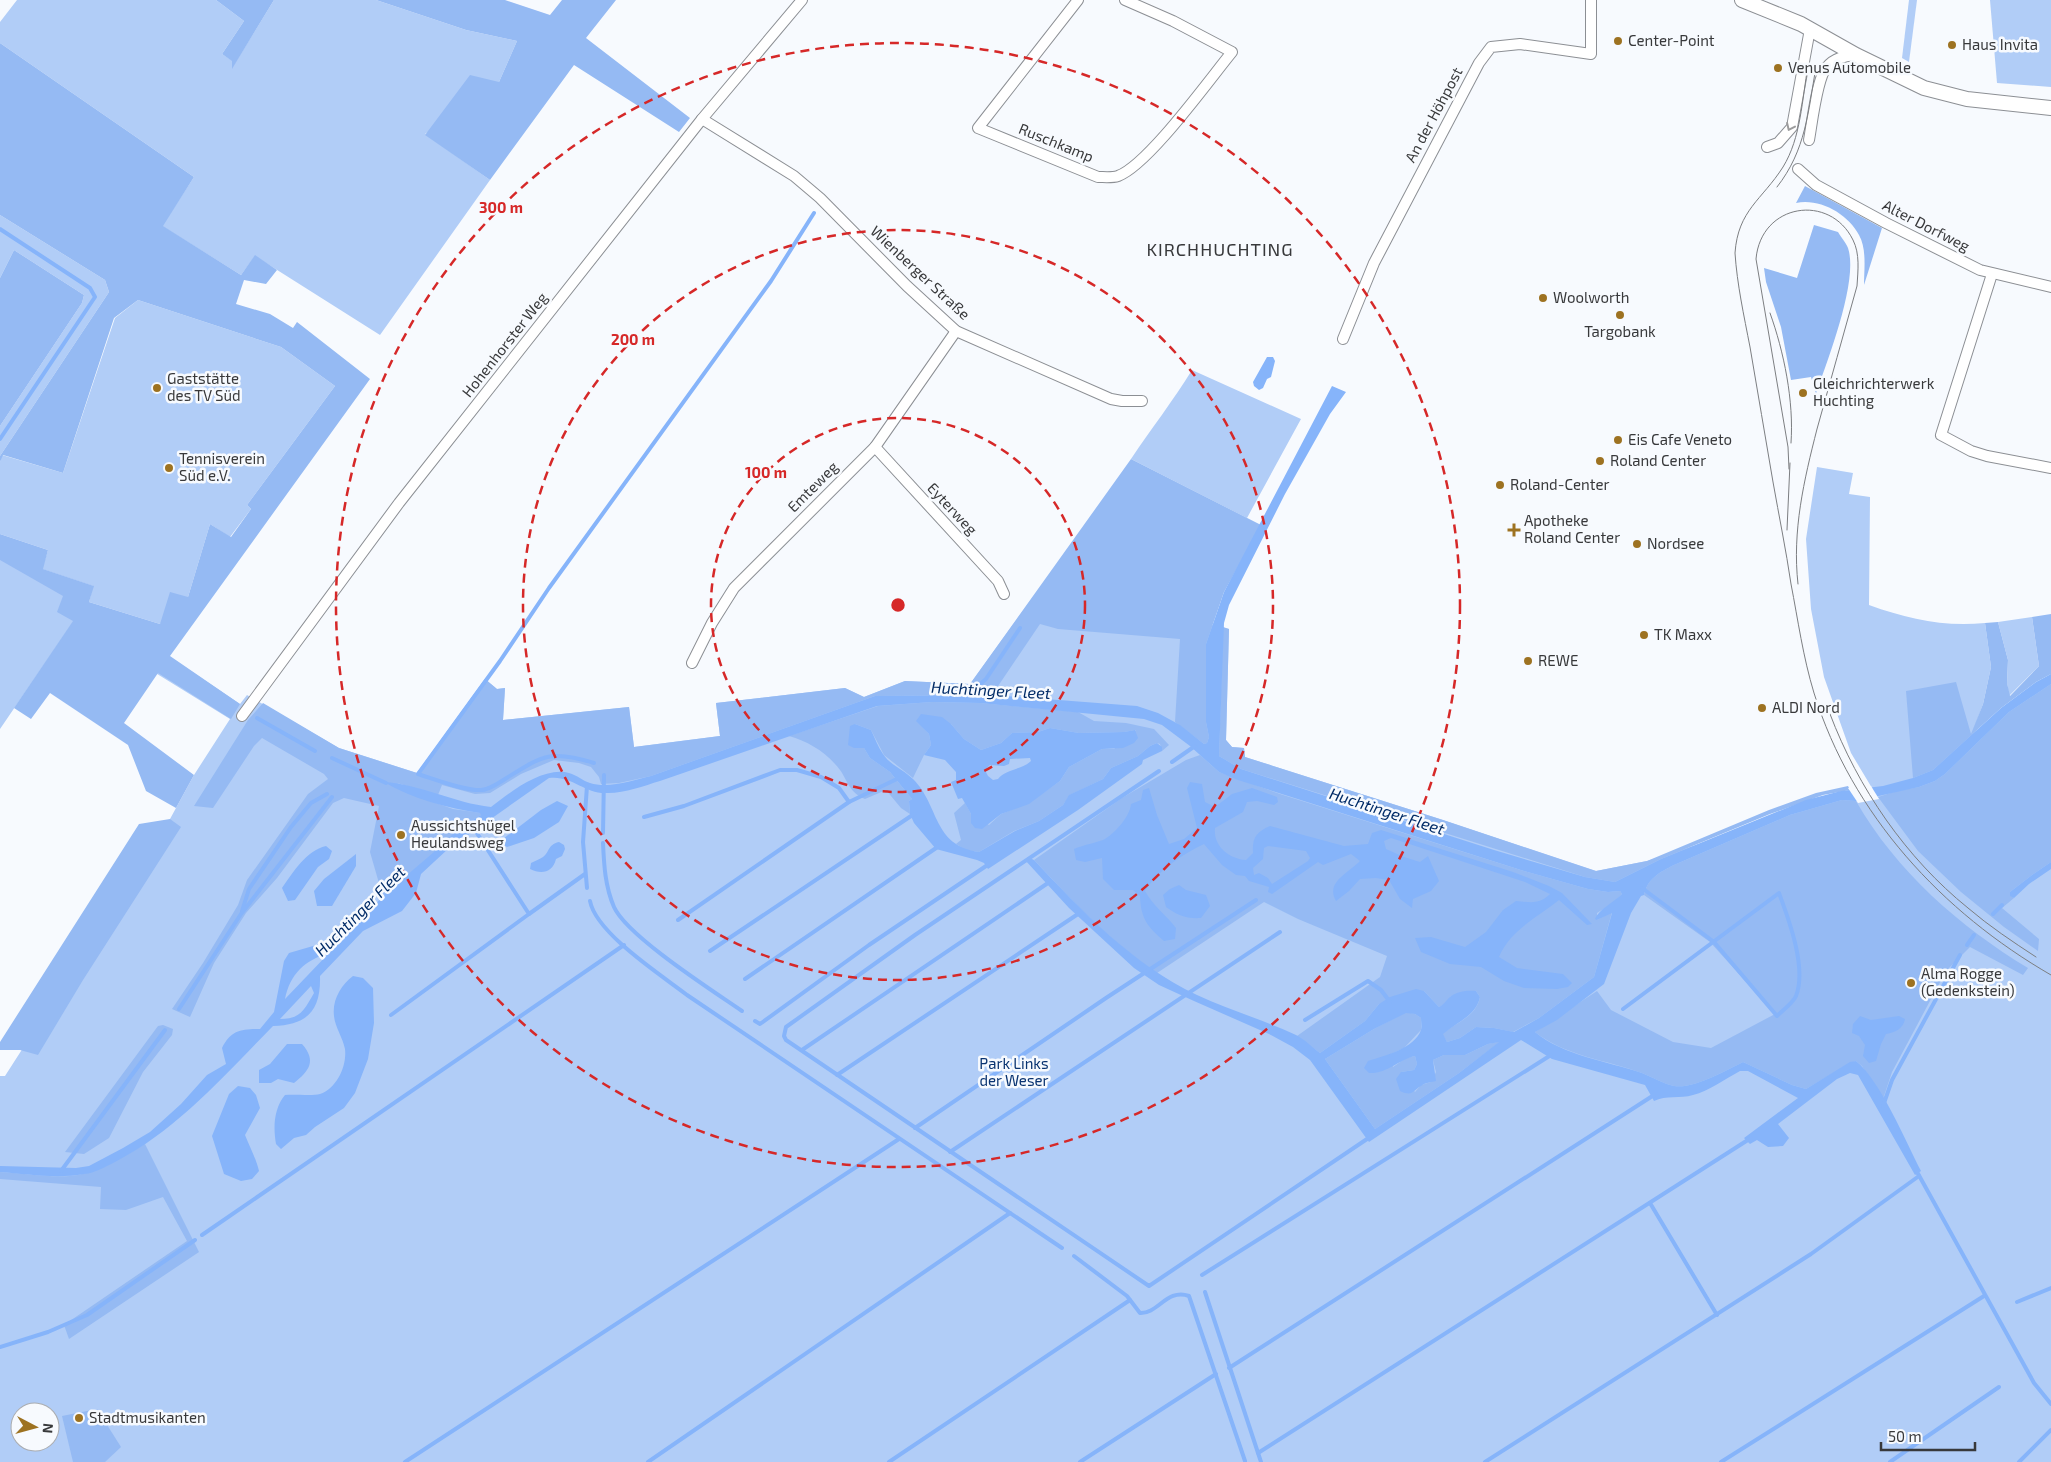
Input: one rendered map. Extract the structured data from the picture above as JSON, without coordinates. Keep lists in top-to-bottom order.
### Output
{
  "streets": {
    "street": [
      "An der Höhpost",
      "Ruschkamp",
      "Alter Dorfweg",
      "Wienberger Straße",
      "Hohenhorster Weg",
      "Emteweg",
      "Eyterweg"
    ]
  },
  "crossings": [
    ["Wienberger Straße", "Hohenhorster Weg"],
    ["Wienberger Straße", "Emteweg"],
    ["Emteweg", "Eyterweg"]
  ],
  "districts": ["KIRCHHUCHTING"],
  "water": ["Huchtinger Fleet"],
  "parks": ["Park Links der Weser"],
  "places": {
    "other": [
      "Center-Point",
      "Haus Invita",
      "Venus Automobile",
      "Woolworth",
      "Targobank",
      "Gaststätte des TV Süd",
      "Gleichrichterwerk Huchting",
      "Eis Cafe Veneto",
      "Roland Center",
      "Tennisverein Süd e.V.",
      "Roland-Center",
      "Nordsee",
      "TK Maxx",
      "REWE",
      "ALDI Nord",
      "Aussichtshügel Heulandsweg",
      "Alma Rogge (Gedenkstein)",
      "Stadtmusikanten"
    ],
    "health": ["Apotheke Roland Center"]
  },
  "scale_bar": "50 m",
  "north": "right",
  "rings": ["300 m", "200 m", "100 m"]
}
